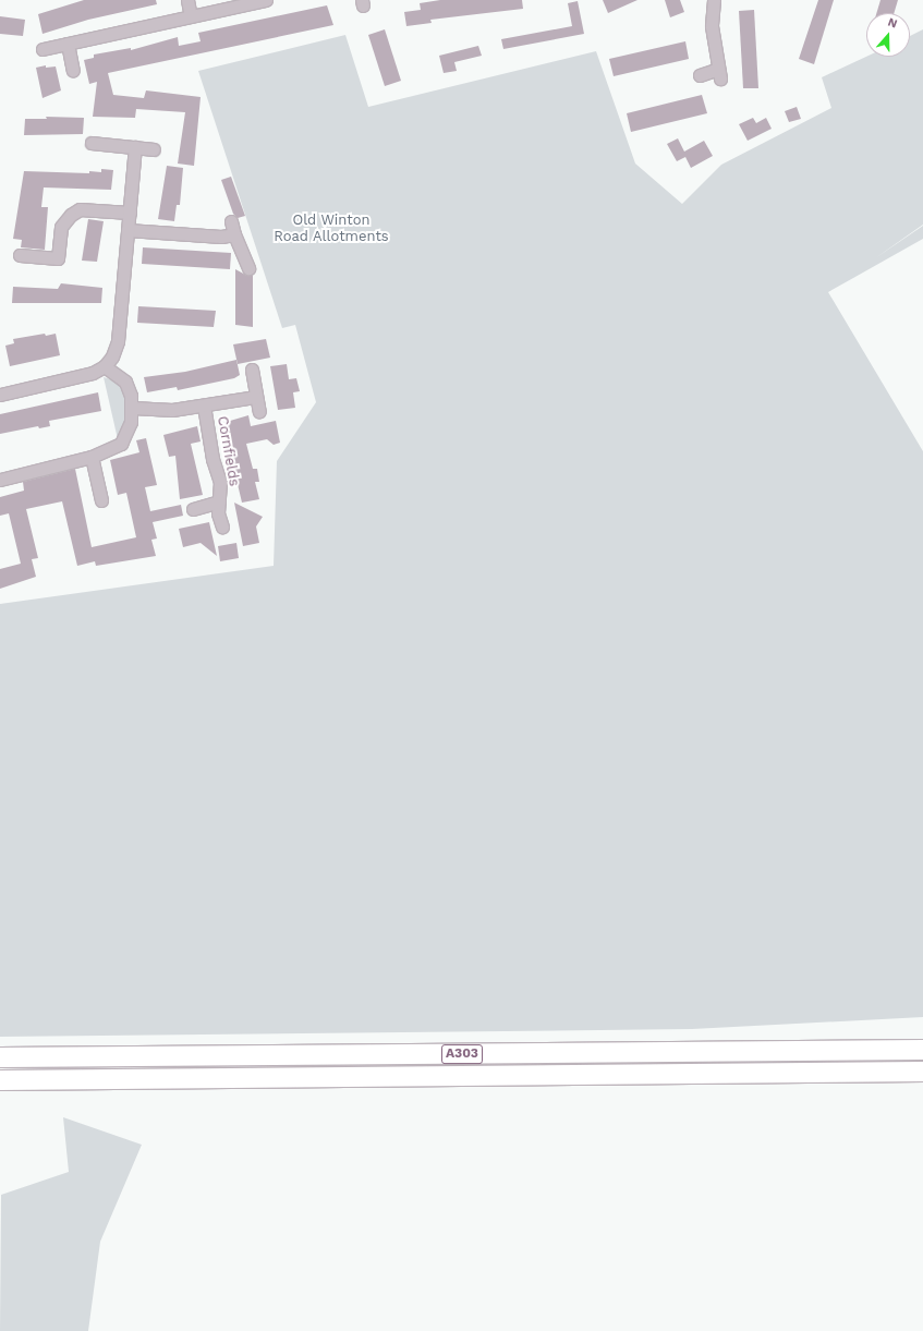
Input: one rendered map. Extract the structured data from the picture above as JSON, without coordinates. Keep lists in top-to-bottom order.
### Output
{
  "streets": {
    "highway": ["A303"],
    "street": ["Cornfields"]
  },
  "parks": ["Old Winton Road Allotments"],
  "north": "top"
}
